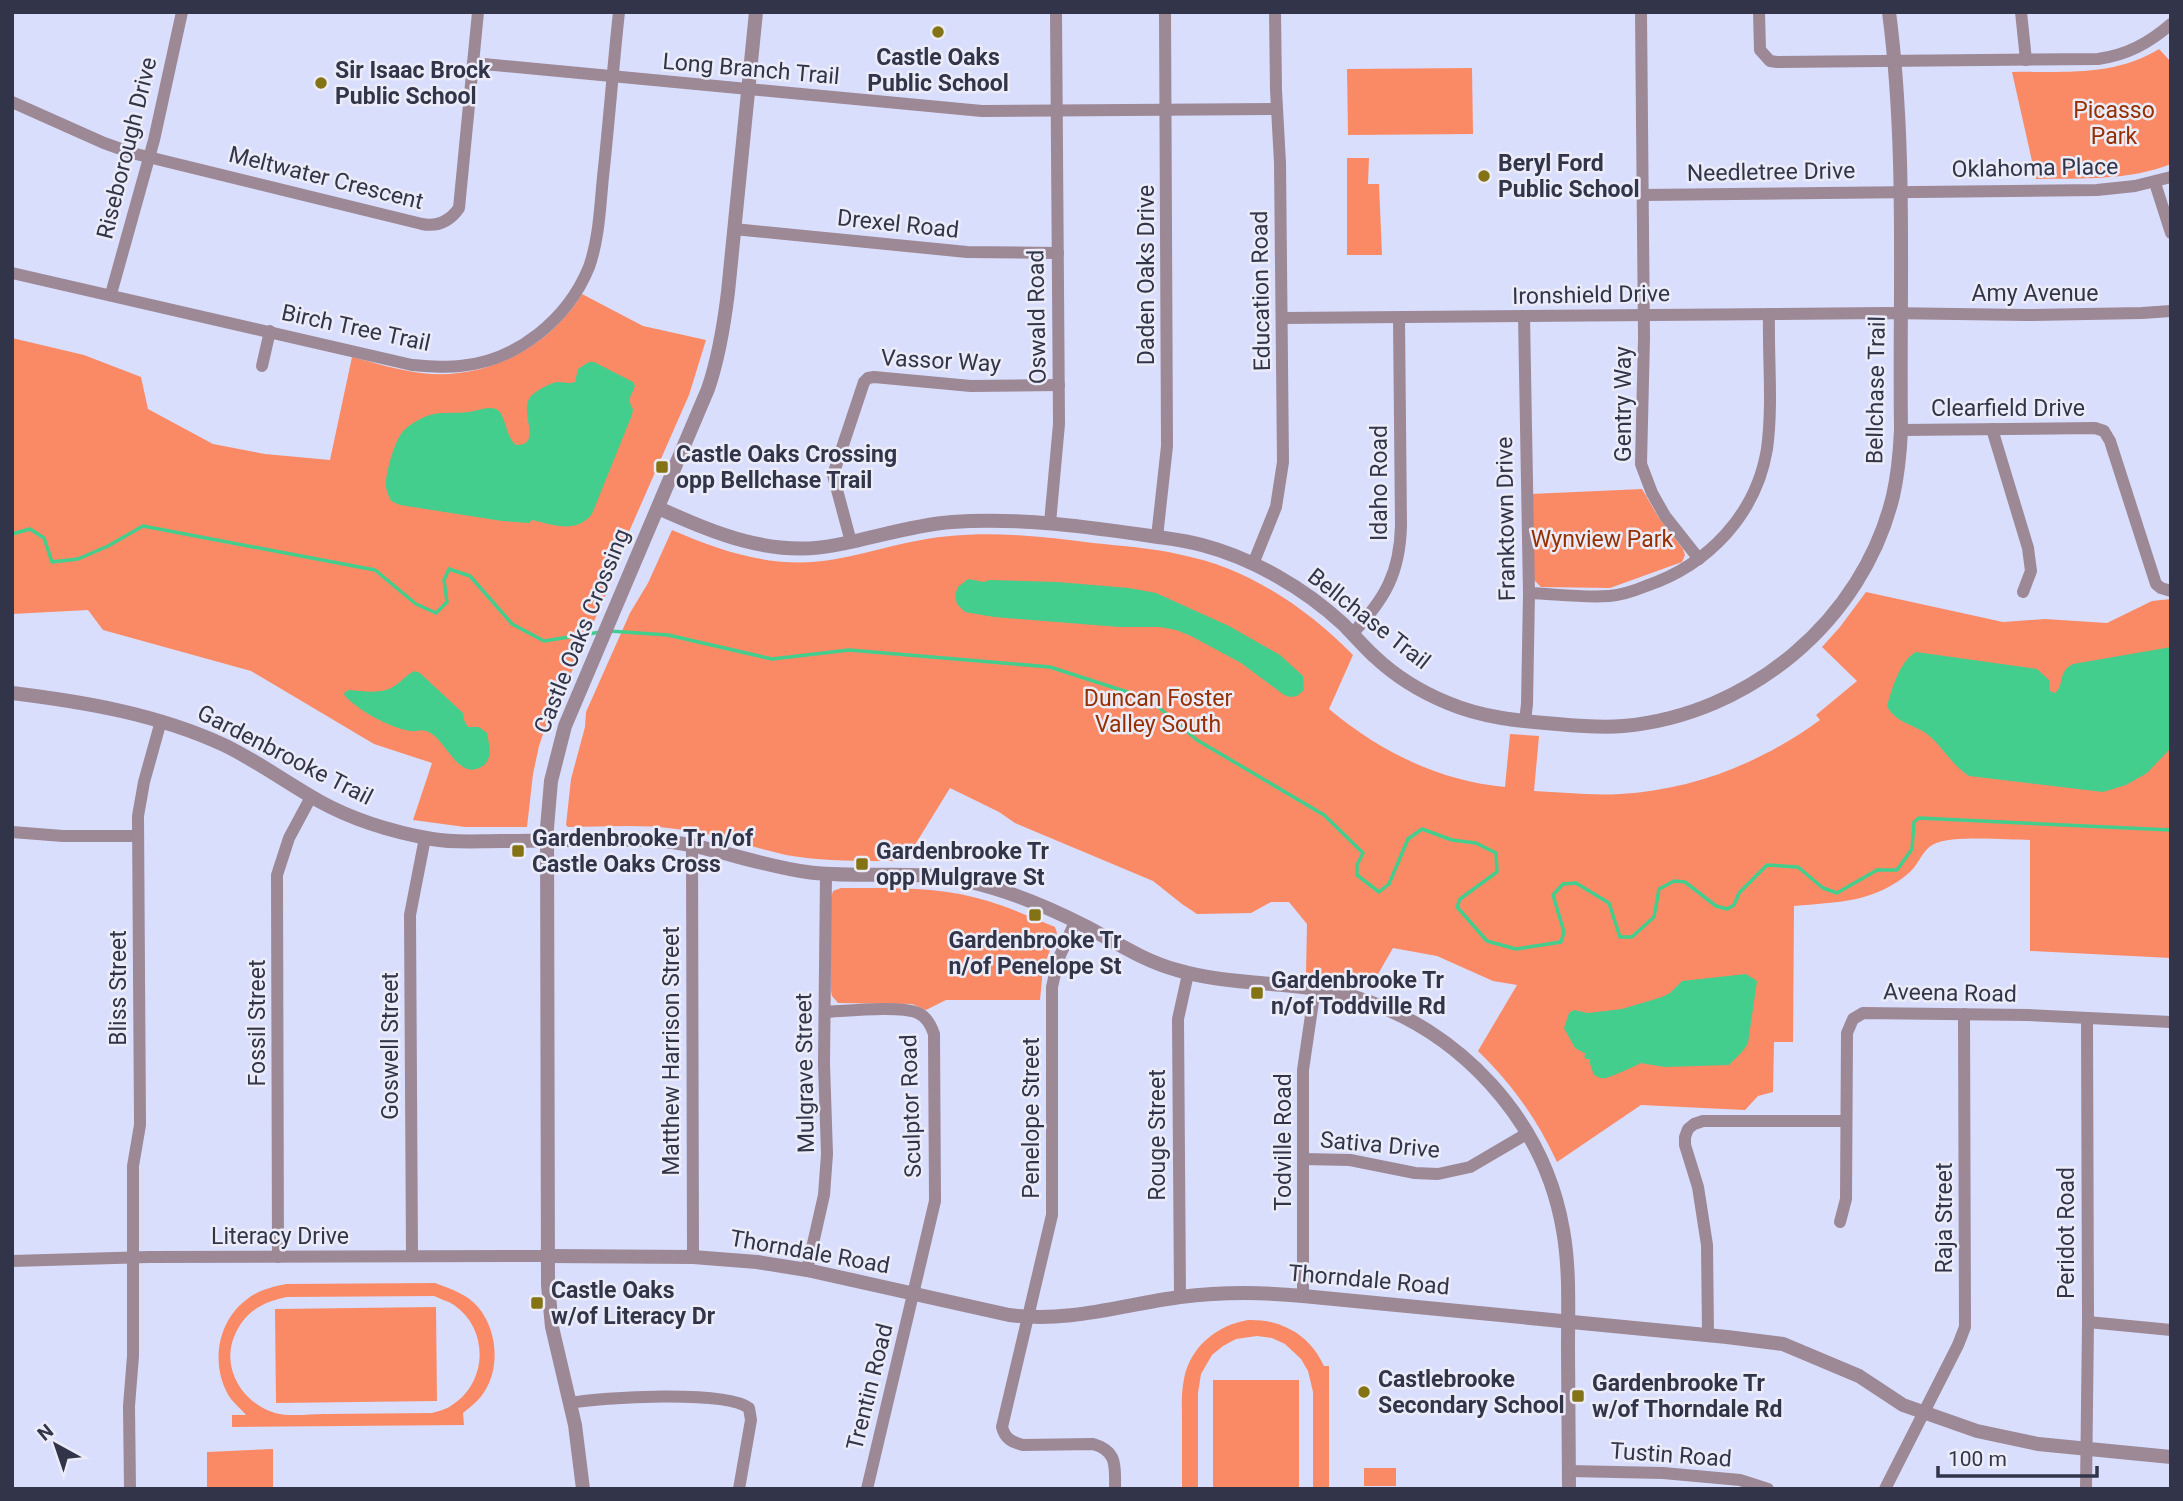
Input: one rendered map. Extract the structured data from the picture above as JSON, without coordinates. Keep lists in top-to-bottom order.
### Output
{
  "streets": {
    "street": [
      "Long Branch Trail",
      "Riseborough Drive",
      "Oklahoma Place",
      "Needletree Drive",
      "Meltwater Crescent",
      "Drexel Road",
      "Daden Oaks Drive",
      "Education Road",
      "Amy Avenue",
      "Ironshield Drive",
      "Oswald Road",
      "Birch Tree Trail",
      "Vassor Way",
      "Bellchase Trail",
      "Gentry Way",
      "Clearfield Drive",
      "Idaho Road",
      "Franktown Drive",
      "Castle Oaks Crossing",
      "Gardenbrooke Trail",
      "Bliss Street",
      "Aveena Road",
      "Fossil Street",
      "Goswell Street",
      "Matthew Harrison Street",
      "Mulgrave Street",
      "Sculptor Road",
      "Penelope Street",
      "Rouge Street",
      "Todville Road",
      "Sativa Drive",
      "Raja Street",
      "Peridot Road",
      "Literacy Drive",
      "Thorndale Road",
      "Trentin Road",
      "Tustin Road"
    ]
  },
  "crossings": [
    ["Long Branch Trail", "Meltwater Crescent"],
    ["Long Branch Trail", "Daden Oaks Drive"],
    ["Long Branch Trail", "Education Road"],
    ["Long Branch Trail", "Oswald Road"],
    ["Long Branch Trail", "Birch Tree Trail"],
    ["Long Branch Trail", "Castle Oaks Crossing"],
    ["Riseborough Drive", "Meltwater Crescent"],
    ["Riseborough Drive", "Birch Tree Trail"],
    ["Oklahoma Place", "Needletree Drive"],
    ["Oklahoma Place", "Bellchase Trail"],
    ["Needletree Drive", "Bellchase Trail"],
    ["Needletree Drive", "Gentry Way"],
    ["Drexel Road", "Oswald Road"],
    ["Drexel Road", "Castle Oaks Crossing"],
    ["Daden Oaks Drive", "Bellchase Trail"],
    ["Education Road", "Ironshield Drive"],
    ["Education Road", "Bellchase Trail"],
    ["Amy Avenue", "Ironshield Drive"],
    ["Amy Avenue", "Bellchase Trail"],
    ["Ironshield Drive", "Bellchase Trail"],
    ["Ironshield Drive", "Gentry Way"],
    ["Ironshield Drive", "Idaho Road"],
    ["Ironshield Drive", "Franktown Drive"],
    ["Oswald Road", "Vassor Way"],
    ["Oswald Road", "Bellchase Trail"],
    ["Vassor Way", "Bellchase Trail"],
    ["Bellchase Trail", "Clearfield Drive"],
    ["Bellchase Trail", "Idaho Road"],
    ["Bellchase Trail", "Franktown Drive"],
    ["Bellchase Trail", "Castle Oaks Crossing"],
    ["Castle Oaks Crossing", "Gardenbrooke Trail"],
    ["Castle Oaks Crossing", "Literacy Drive"],
    ["Castle Oaks Crossing", "Thorndale Road"],
    ["Gardenbrooke Trail", "Bliss Street"],
    ["Gardenbrooke Trail", "Fossil Street"],
    ["Gardenbrooke Trail", "Goswell Street"],
    ["Gardenbrooke Trail", "Matthew Harrison Street"],
    ["Gardenbrooke Trail", "Mulgrave Street"],
    ["Gardenbrooke Trail", "Penelope Street"],
    ["Gardenbrooke Trail", "Rouge Street"],
    ["Gardenbrooke Trail", "Todville Road"],
    ["Gardenbrooke Trail", "Sativa Drive"],
    ["Gardenbrooke Trail", "Thorndale Road"],
    ["Gardenbrooke Trail", "Tustin Road"],
    ["Bliss Street", "Literacy Drive"],
    ["Aveena Road", "Raja Street"],
    ["Aveena Road", "Peridot Road"],
    ["Fossil Street", "Literacy Drive"],
    ["Goswell Street", "Literacy Drive"],
    ["Matthew Harrison Street", "Thorndale Road"],
    ["Mulgrave Street", "Sculptor Road"],
    ["Mulgrave Street", "Thorndale Road"],
    ["Sculptor Road", "Thorndale Road"],
    ["Sculptor Road", "Trentin Road"],
    ["Penelope Street", "Thorndale Road"],
    ["Rouge Street", "Thorndale Road"],
    ["Todville Road", "Sativa Drive"],
    ["Todville Road", "Thorndale Road"],
    ["Raja Street", "Thorndale Road"],
    ["Peridot Road", "Thorndale Road"],
    ["Literacy Drive", "Thorndale Road"],
    ["Thorndale Road", "Trentin Road"]
  ],
  "parks": ["Picasso Park", "Wynview Park", "Duncan Foster Valley South"],
  "places": {
    "other": [
      "Castle Oaks Public School",
      "Sir Isaac Brock Public School",
      "Beryl Ford Public School",
      "Castlebrooke Secondary School"
    ],
    "transit": [
      "Castle Oaks Crossing opp Bellchase Trail",
      "Gardenbrooke Tr n/of Castle Oaks Cross",
      "Gardenbrooke Tr opp Mulgrave St",
      "Gardenbrooke Tr n/of Penelope St",
      "Gardenbrooke Tr n/of Toddville Rd",
      "Castle Oaks w/of Literacy Dr",
      "Gardenbrooke Tr w/of Thorndale Rd"
    ]
  },
  "scale_bar": "100 m",
  "north": "top left"
}
